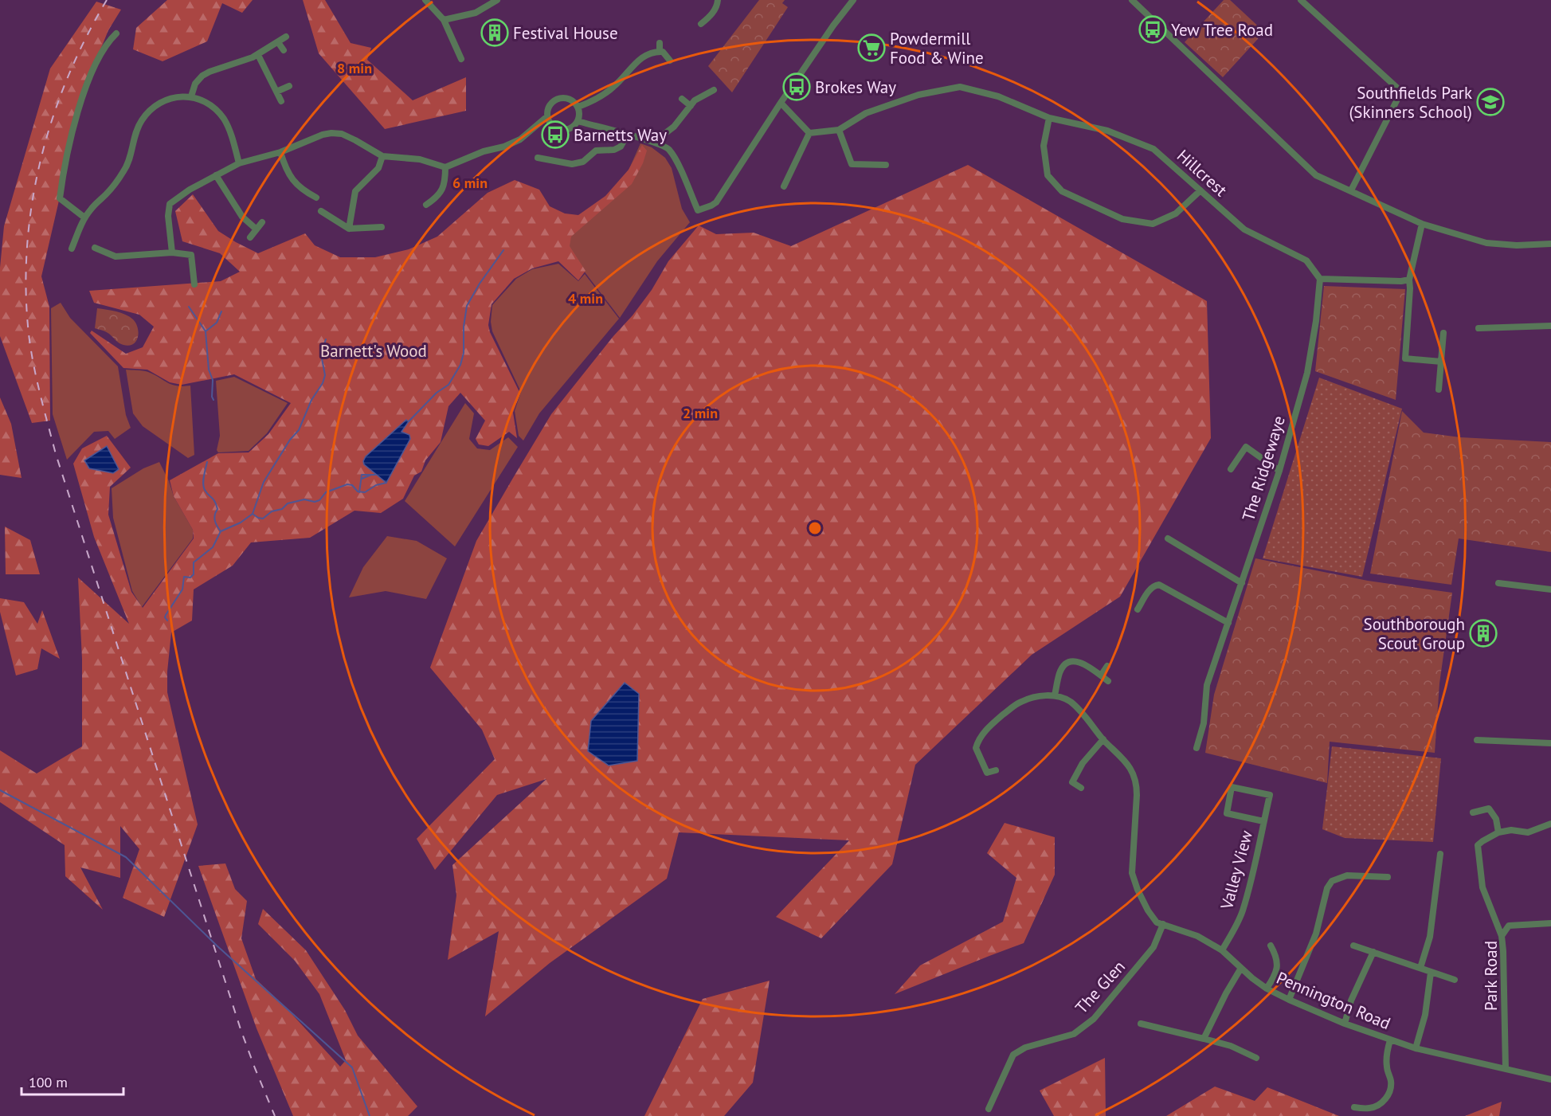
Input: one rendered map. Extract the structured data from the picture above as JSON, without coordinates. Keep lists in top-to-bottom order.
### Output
{
  "streets": {
    "street": [
      "Hillcrest",
      "The Ridgewaye",
      "Valley View",
      "Park Road",
      "The Glen",
      "Pennington Road"
    ]
  },
  "crossings": [
    ["Hillcrest", "The Ridgewaye"],
    ["Valley View", "Pennington Road"],
    ["Park Road", "Pennington Road"],
    ["The Glen", "Pennington Road"]
  ],
  "parks": ["Barnett's Wood"],
  "places": {
    "bus stop": ["Yew Tree Road", "Brokes Way", "Barnetts Way"],
    "building": ["Festival House", "Southborough Scout Group"],
    "supermarket": ["Powdermill Food & Wine"],
    "school or university": ["Southfields Park (Skinners School)"]
  },
  "scale_bar": "100 m",
  "rings": [
    "8 min",
    "6 min",
    "4 min",
    "2 min"
  ]
}
